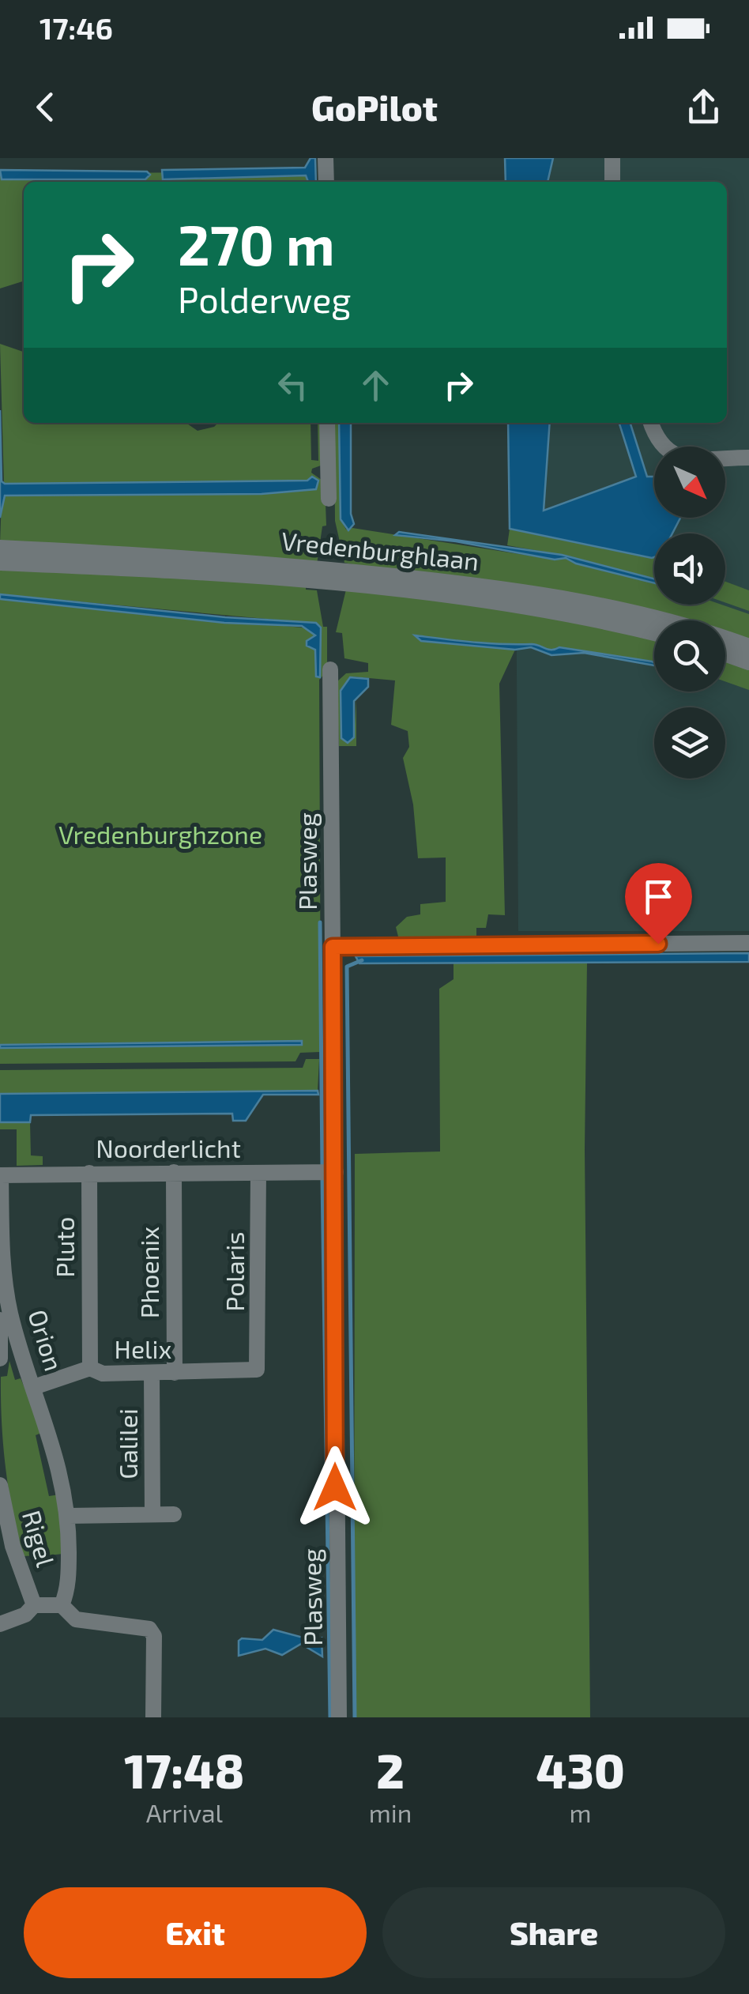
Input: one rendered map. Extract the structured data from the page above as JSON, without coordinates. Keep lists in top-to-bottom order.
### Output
{
  "streets": {
    "street": [
      "Vredenburghlaan",
      "Plasweg",
      "Noorderlicht",
      "Pluto",
      "Polaris",
      "Phoenix",
      "Orion",
      "Helix",
      "Galilei",
      "Rigel"
    ]
  },
  "crossings": [
    ["Plasweg", "Noorderlicht"],
    ["Noorderlicht", "Pluto"],
    ["Noorderlicht", "Polaris"],
    ["Noorderlicht", "Phoenix"],
    ["Noorderlicht", "Orion"],
    ["Pluto", "Helix"],
    ["Polaris", "Helix"],
    ["Phoenix", "Helix"],
    ["Orion", "Helix"],
    ["Helix", "Galilei"]
  ],
  "parks": ["Vredenburghzone"],
  "north": "bottom right",
  "page": {
    "status": "17:46",
    "header": "GoPilot",
    "turn": ["270 m", "Polderweg"],
    "eta": [
      "17:48",
      "Arrival",
      "2",
      "min",
      "430",
      "m"
    ],
    "buttons": ["Exit", "Share"]
  }
}
